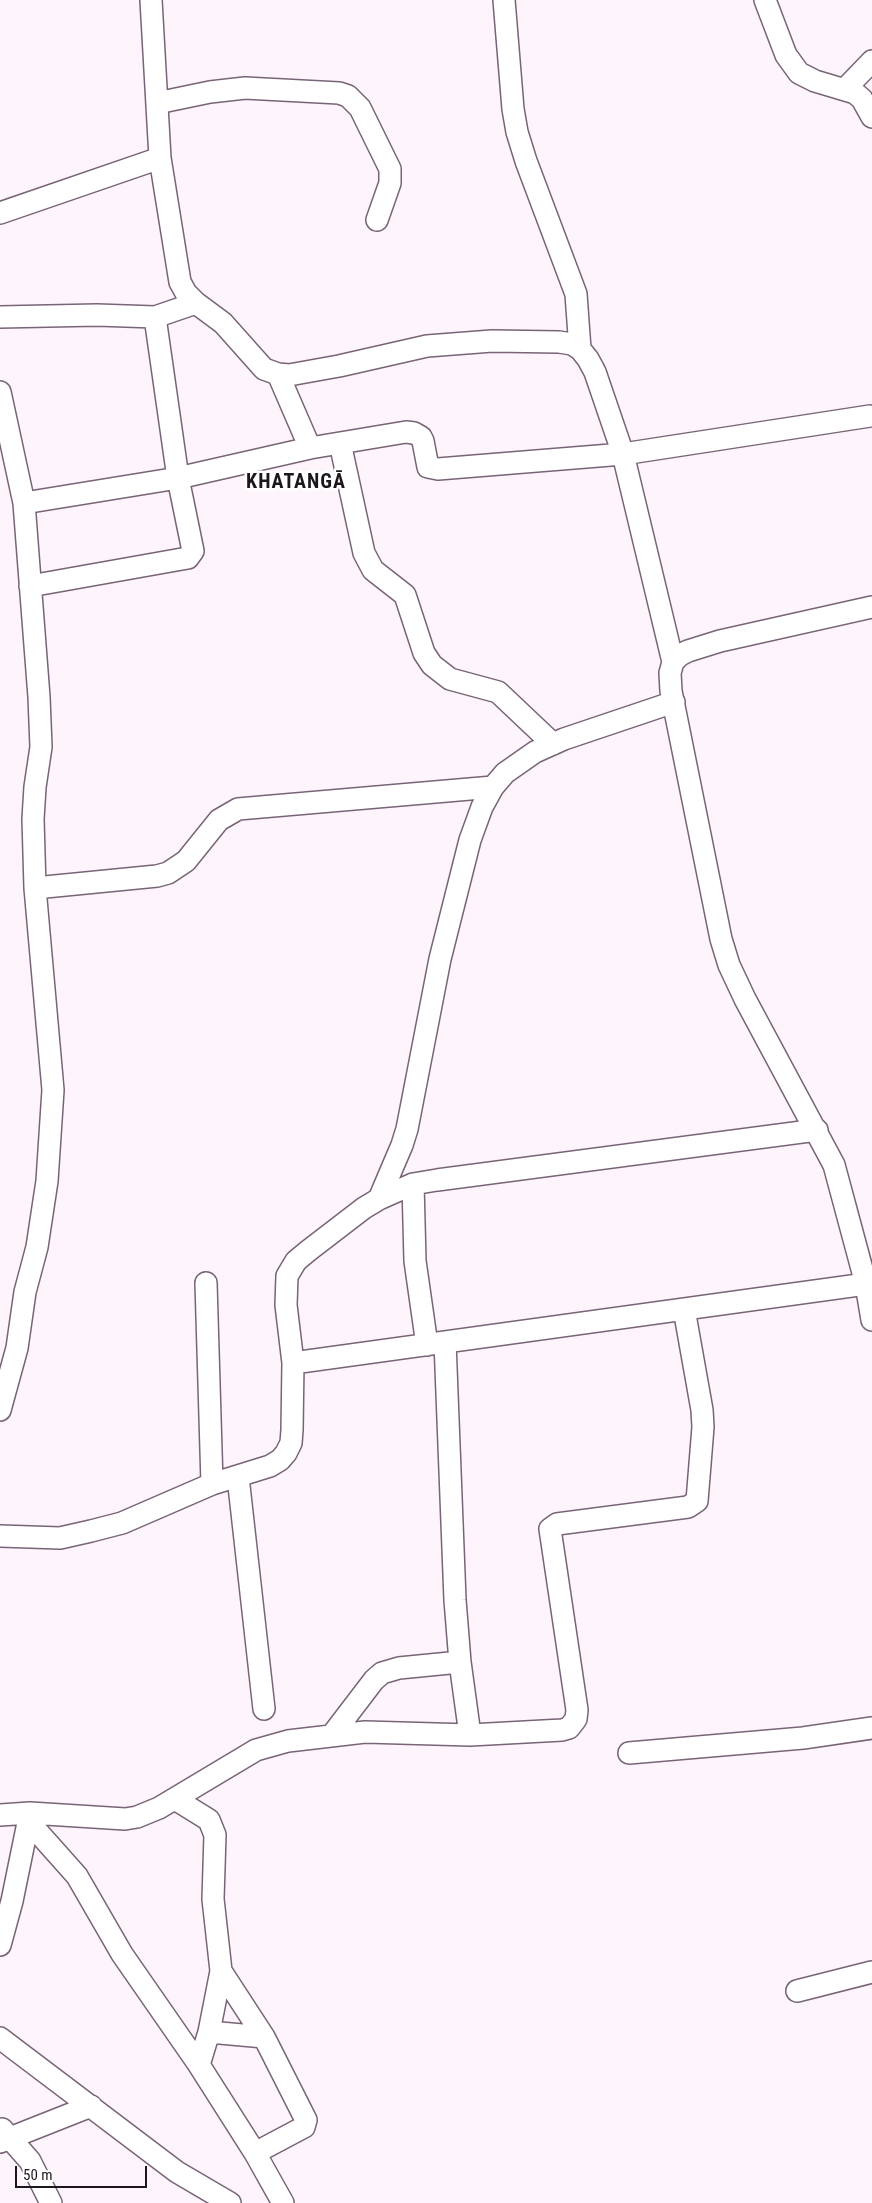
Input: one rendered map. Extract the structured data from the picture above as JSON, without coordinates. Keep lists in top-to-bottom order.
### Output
{
  "districts": ["KHATANGĀ"],
  "scale_bar": "50 m"
}
